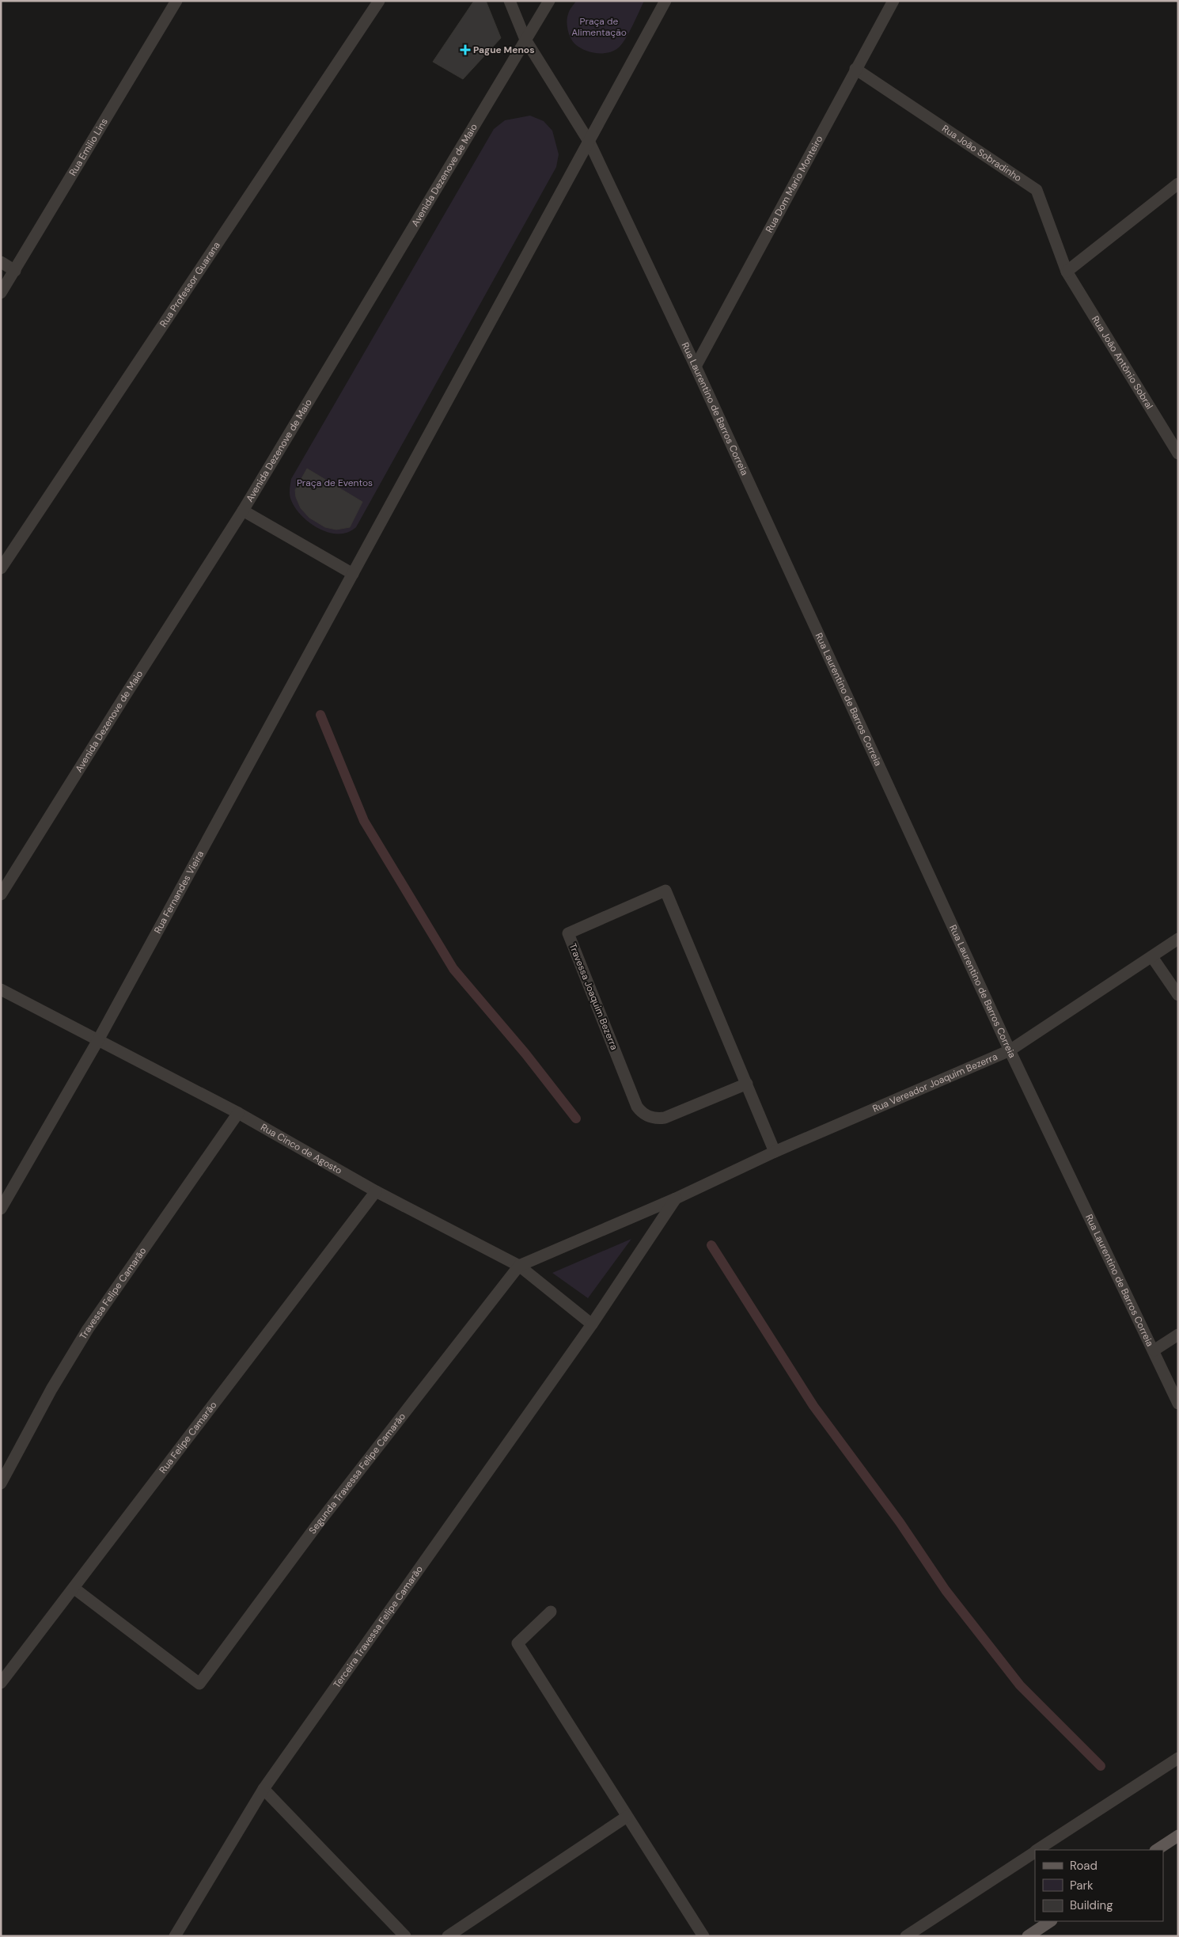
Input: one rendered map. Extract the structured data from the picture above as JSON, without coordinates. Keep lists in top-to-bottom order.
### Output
{
  "streets": {
    "street": [
      "Rua Emilio Lins",
      "Rua João Sobradinho",
      "Avenida Dezenove de Maio",
      "Rua Dom Mario Monteiro",
      "Rua Professor Guarana",
      "Rua João Antônio Sobral",
      "Rua Laurentino de Barros Correia",
      "Rua Fernandes Vieira",
      "Travessa Joaquim Bezerra",
      "Rua Vereador Joaquim Bezerra",
      "Rua Cinco de Agosto",
      "Travessa Felipe Camarão",
      "Rua Felipe Camarão",
      "Segunda Travessa Felipe Camarão",
      "Terceira Travessa Felipe Camarão"
    ]
  },
  "crossings": [
    ["Rua João Sobradinho", "Rua Dom Mario Monteiro"],
    ["Rua João Sobradinho", "Rua João Antônio Sobral"],
    ["Avenida Dezenove de Maio", "Rua Laurentino de Barros Correia"],
    ["Rua Dom Mario Monteiro", "Rua Laurentino de Barros Correia"],
    ["Rua Laurentino de Barros Correia", "Rua Vereador Joaquim Bezerra"],
    ["Rua Fernandes Vieira", "Rua Cinco de Agosto"],
    ["Travessa Joaquim Bezerra", "Rua Vereador Joaquim Bezerra"],
    ["Rua Vereador Joaquim Bezerra", "Rua Cinco de Agosto"],
    ["Rua Vereador Joaquim Bezerra", "Segunda Travessa Felipe Camarão"],
    ["Rua Vereador Joaquim Bezerra", "Terceira Travessa Felipe Camarão"],
    ["Rua Cinco de Agosto", "Travessa Felipe Camarão"],
    ["Rua Cinco de Agosto", "Rua Felipe Camarão"],
    ["Rua Cinco de Agosto", "Segunda Travessa Felipe Camarão"],
    ["Rua Cinco de Agosto", "Terceira Travessa Felipe Camarão"],
    ["Rua Felipe Camarão", "Segunda Travessa Felipe Camarão"]
  ],
  "parks": ["Praça de Alimentação", "Praça de Eventos"],
  "places": {
    "health": ["Pague Menos"]
  },
  "legend": ["Road", "Park", "Building"]
}
